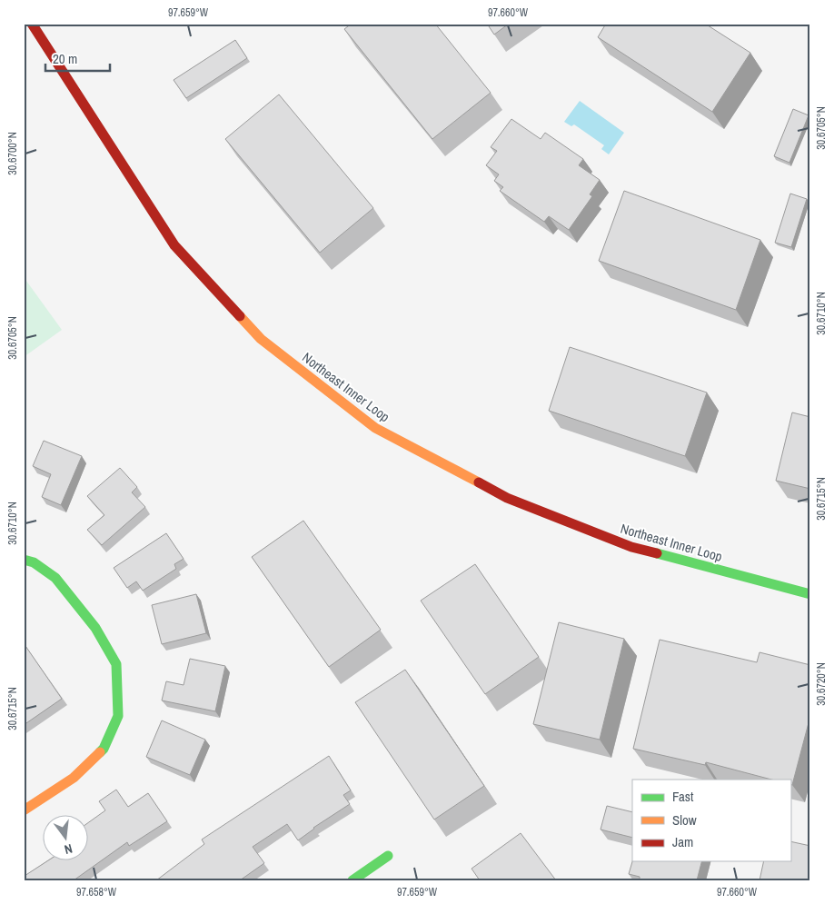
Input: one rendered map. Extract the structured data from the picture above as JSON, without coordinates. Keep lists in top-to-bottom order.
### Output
{
  "streets": {
    "main road": ["Northeast Inner Loop"]
  },
  "legend": ["Fast", "Slow", "Jam"],
  "scale_bar": "20 m",
  "north": "bottom",
  "coordinates": [
    "97.659°W",
    "97.660°W",
    "30.6705°N",
    "30.6700°N",
    "30.6710°N",
    "30.6715°N",
    "30.6720°N",
    "97.658°W"
  ]
}
